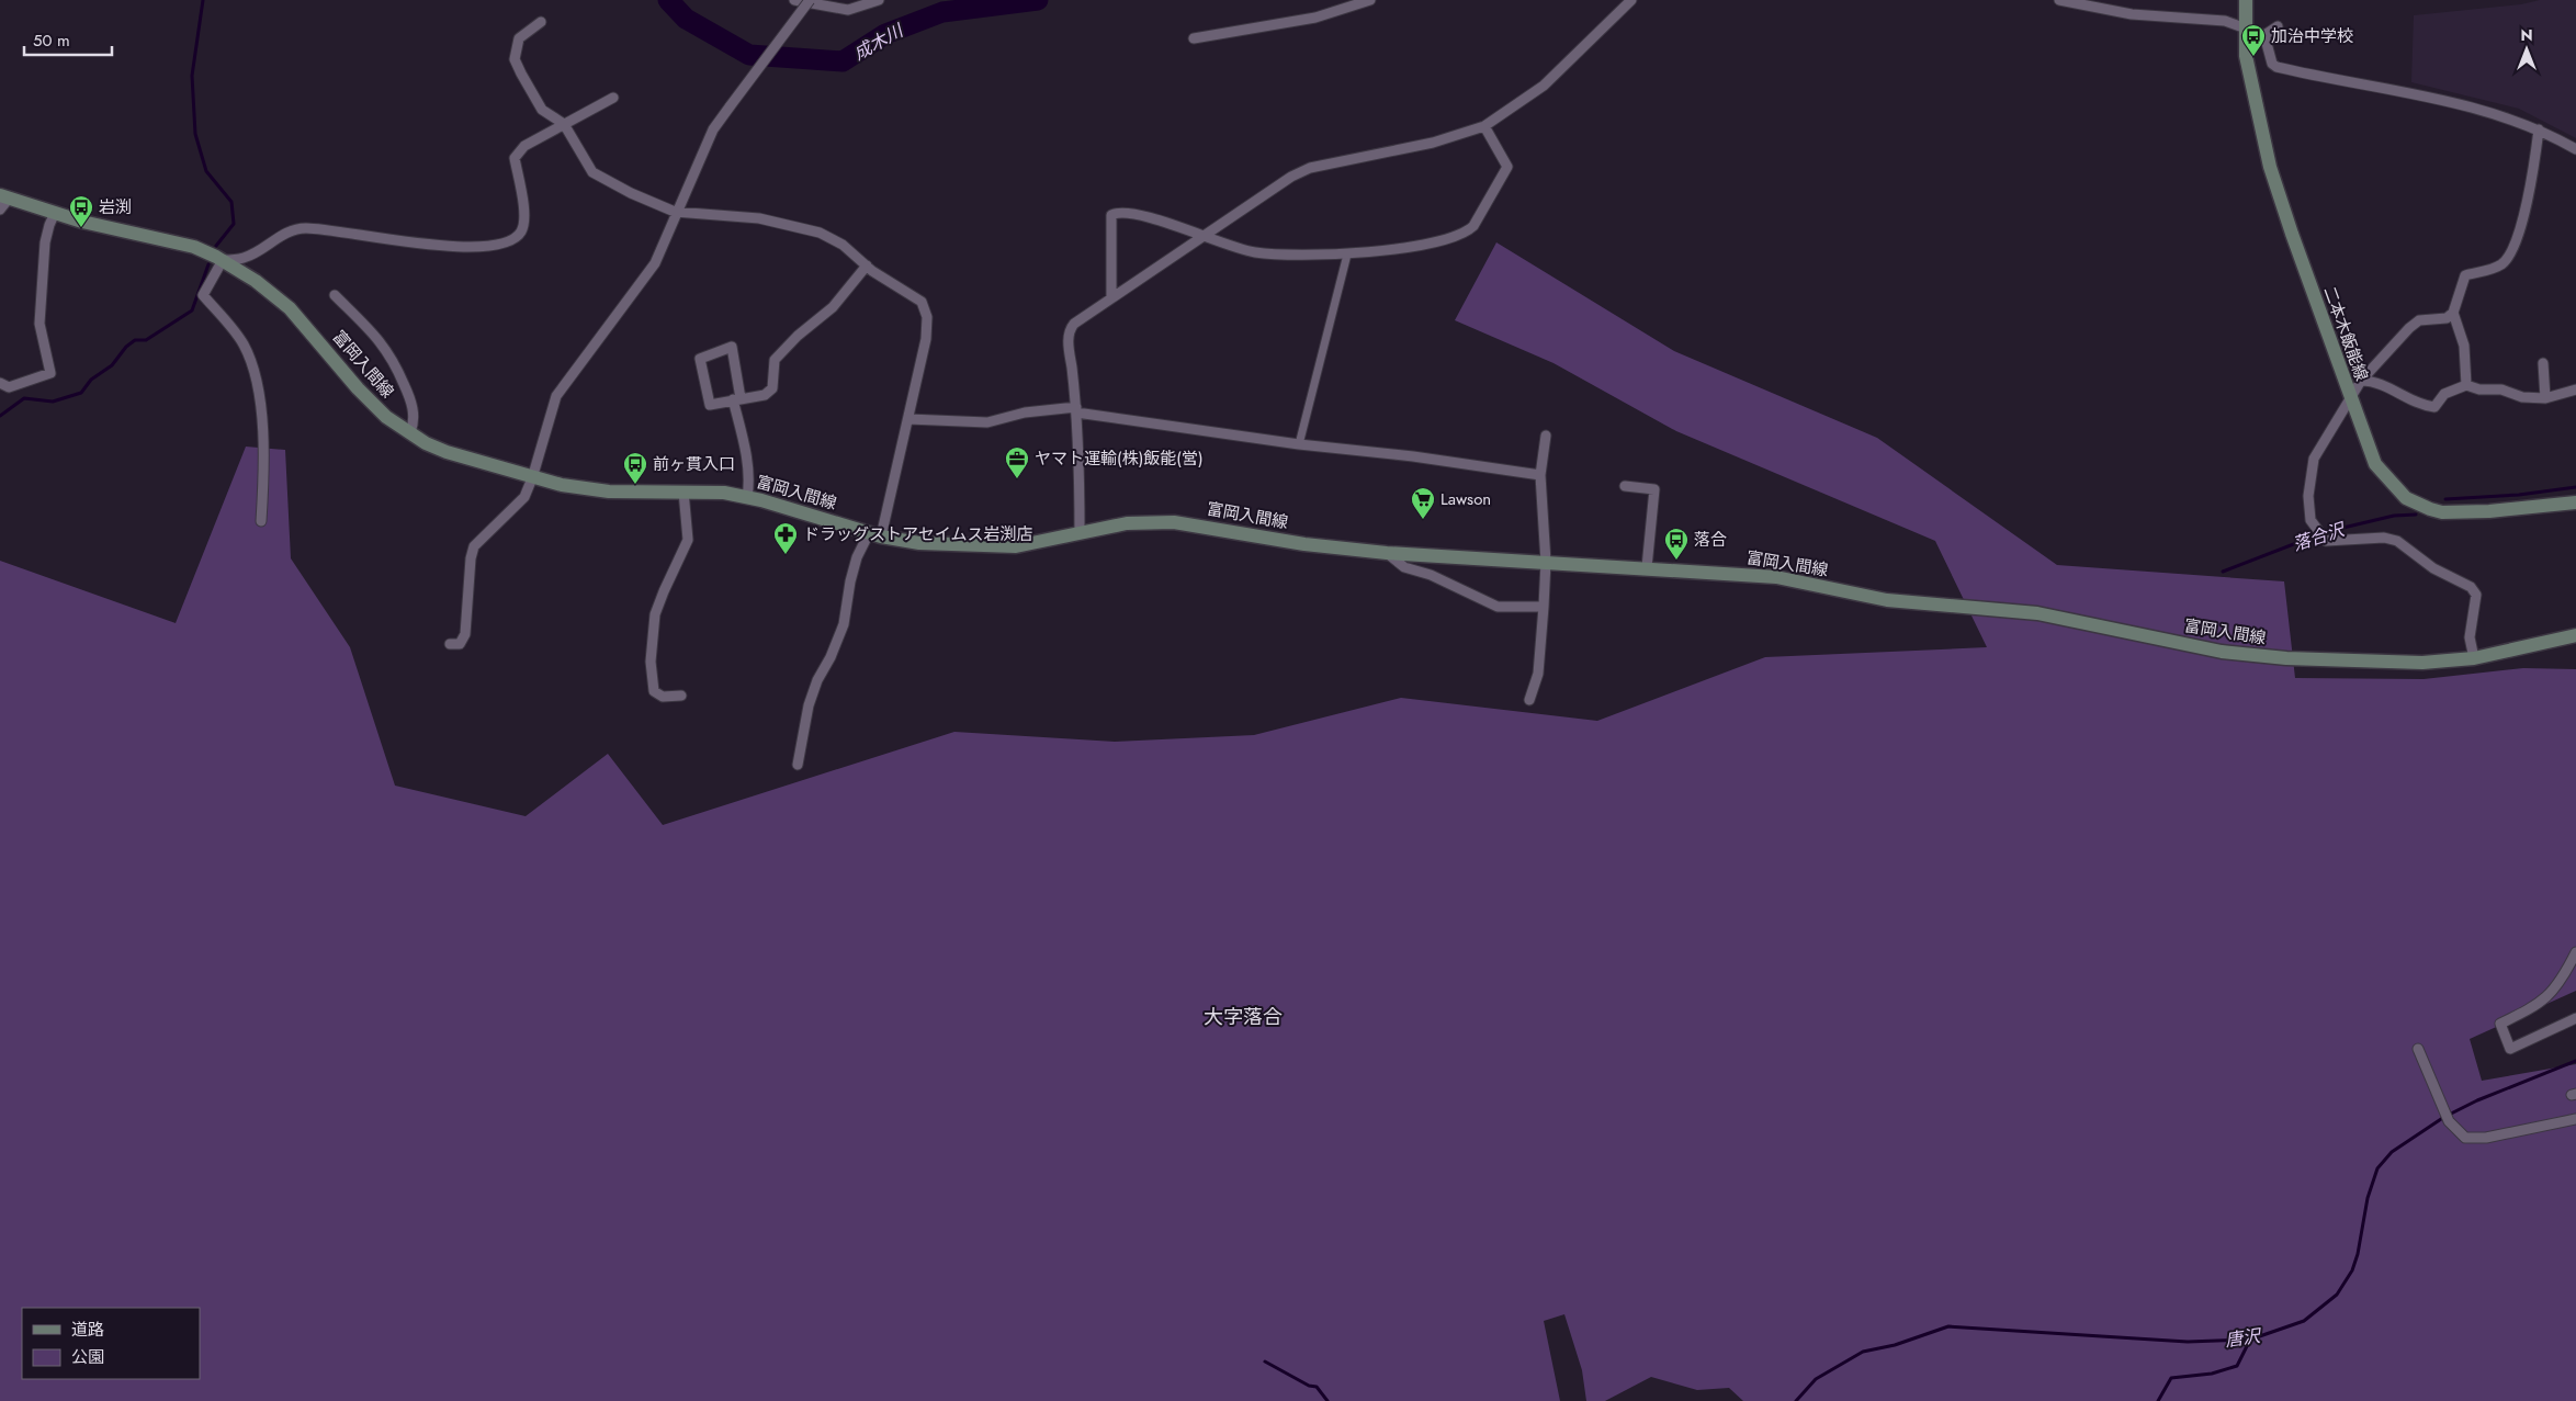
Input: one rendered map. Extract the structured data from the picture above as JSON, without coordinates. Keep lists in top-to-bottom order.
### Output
{
  "streets": {
    "main road": ["二本木飯能線", "富岡入間線"]
  },
  "districts": ["大字落合"],
  "water": ["成木川", "落合沢", "唐沢"],
  "places": {
    "bus stop": [
      "加治中学校",
      "岩渕",
      "前ヶ貫入口",
      "落合"
    ],
    "office": ["ヤマト運輸(株)飯能(営)"],
    "supermarket": ["Lawson"],
    "pharmacy": ["ドラッグストアセイムス岩渕店"]
  },
  "legend": ["道路", "公園"],
  "scale_bar": "50 m",
  "north": "top"
}
